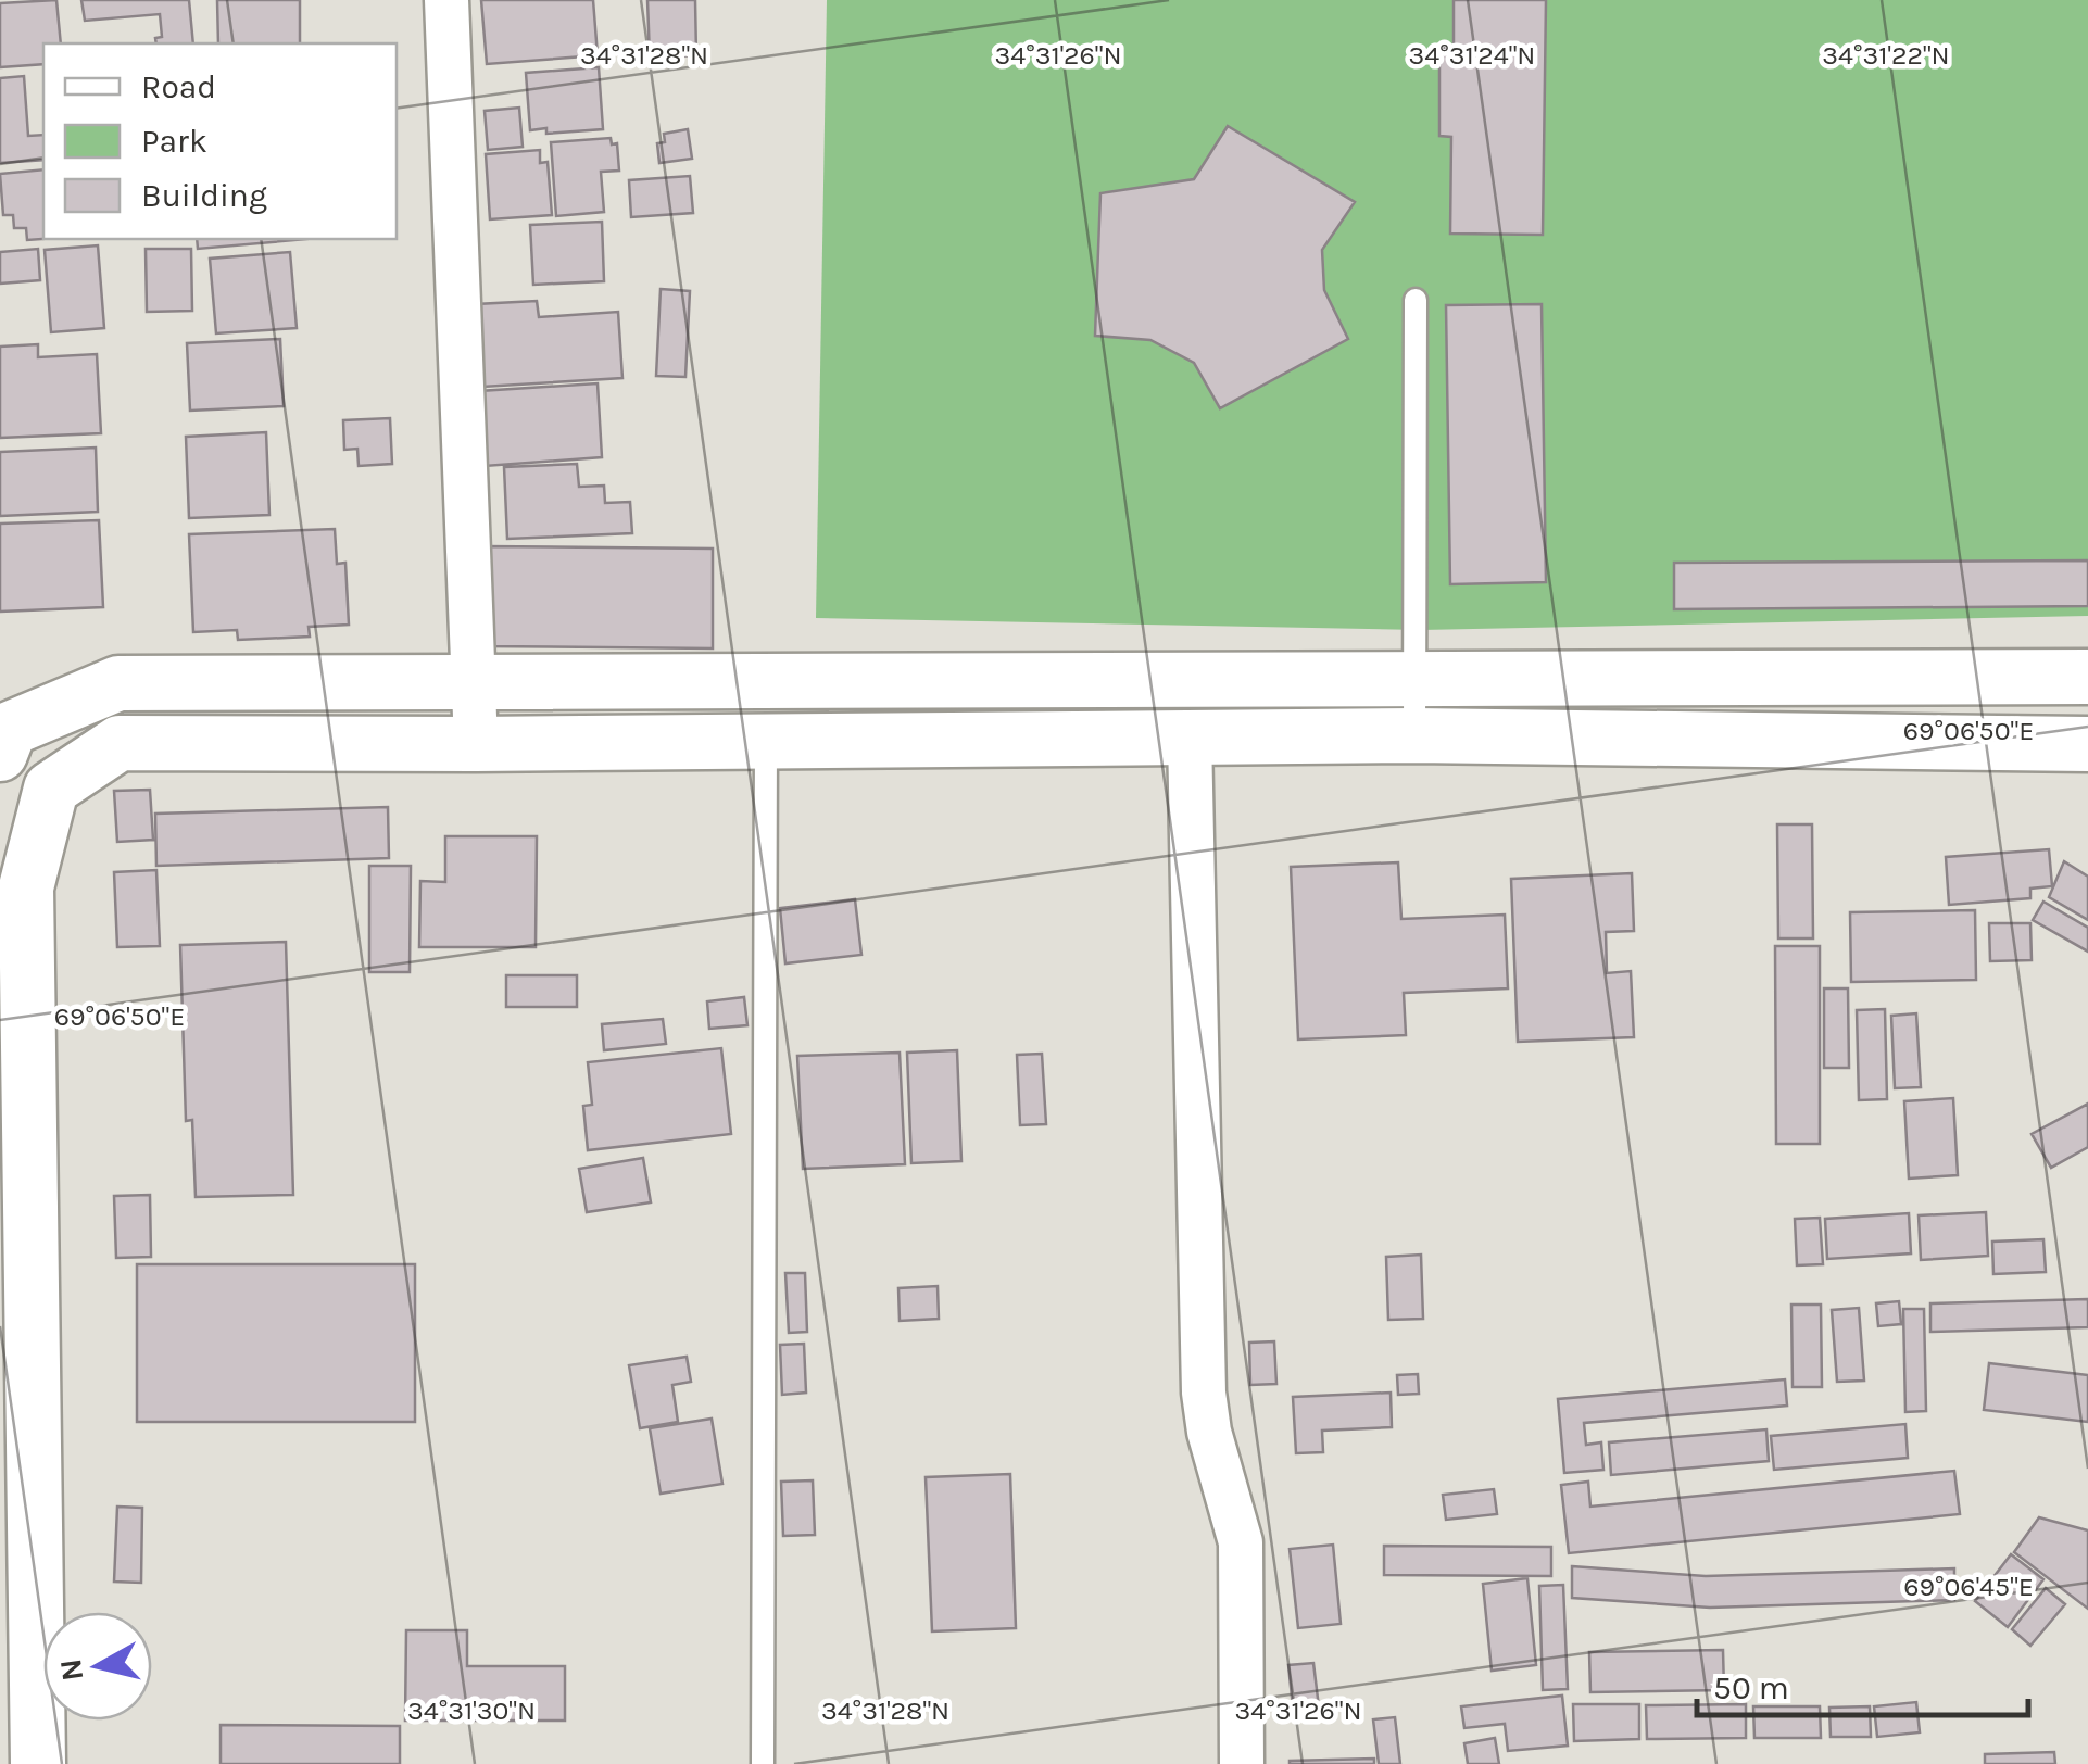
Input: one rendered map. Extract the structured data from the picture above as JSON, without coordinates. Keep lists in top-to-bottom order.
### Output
{
  "legend": ["Road", "Park", "Building"],
  "scale_bar": "50 m",
  "north": "left",
  "coordinates": [
    "34°31'28\"N",
    "34°31'26\"N",
    "34°31'24\"N",
    "34°31'22\"N",
    "69°06'50\"E",
    "69°06'45\"E",
    "34°31'30\"N"
  ]
}
